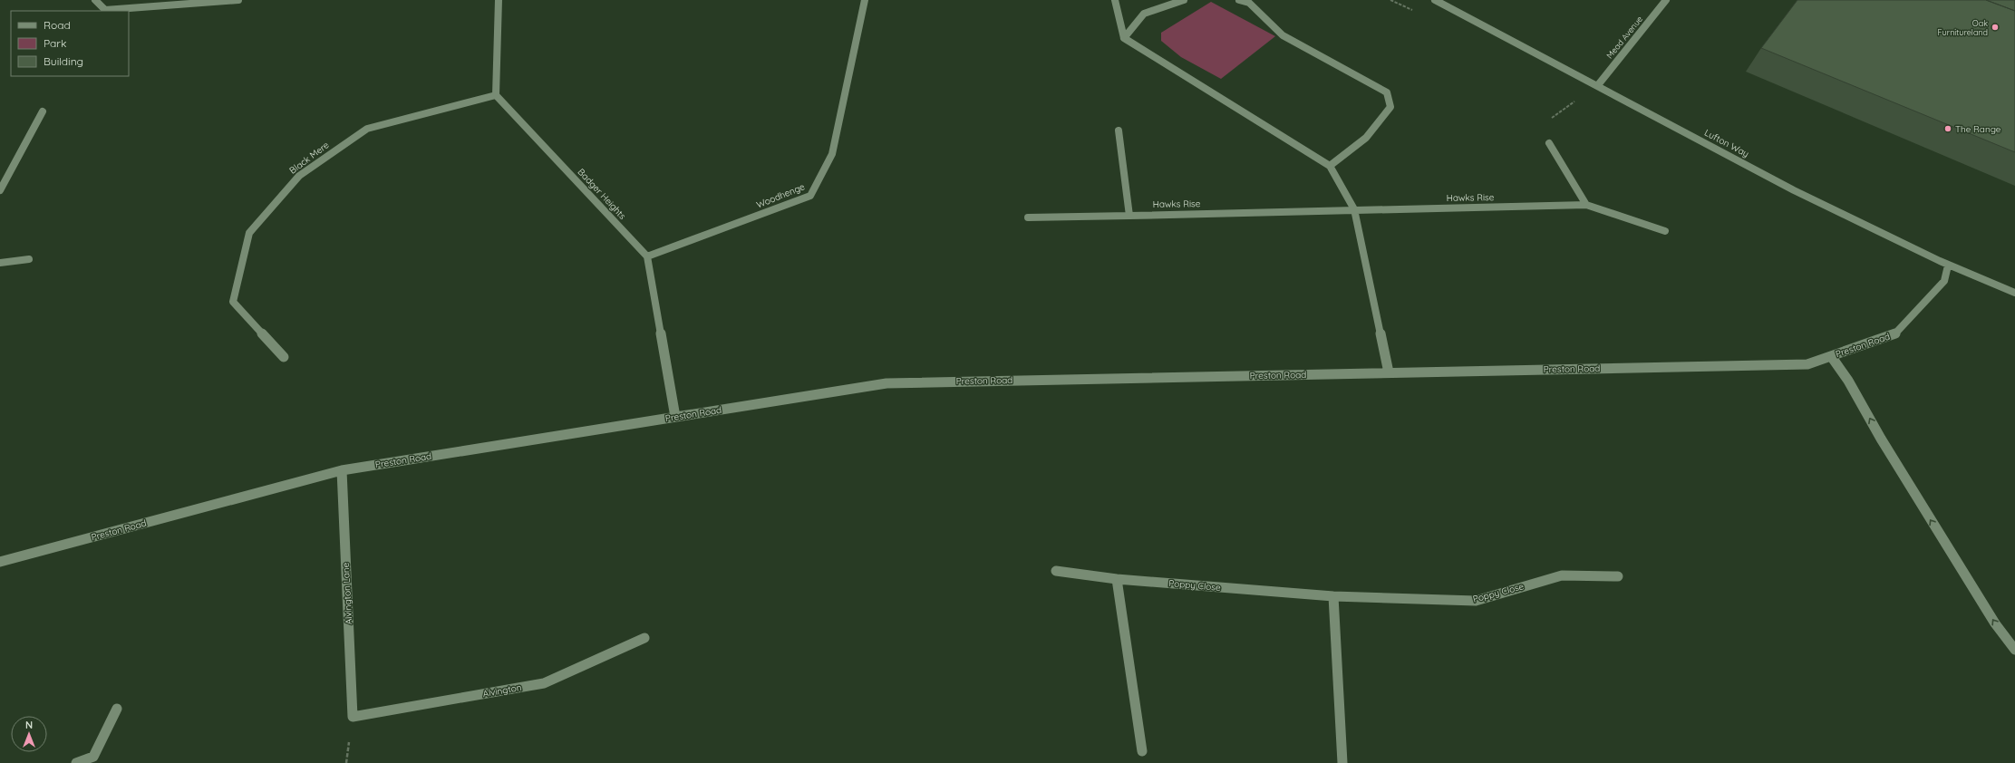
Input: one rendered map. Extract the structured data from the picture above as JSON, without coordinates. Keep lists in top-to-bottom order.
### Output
{
  "streets": {
    "street": [
      "Mead Avenue",
      "Lufton Way",
      "Black Mere",
      "Badger Heights",
      "Woodhenge",
      "Hawks Rise",
      "Preston Road",
      "Poppy Close",
      "Alvington Lane",
      "Alvington"
    ]
  },
  "crossings": [
    ["Mead Avenue", "Lufton Way"],
    ["Lufton Way", "Preston Road"],
    ["Black Mere", "Badger Heights"],
    ["Badger Heights", "Woodhenge"],
    ["Preston Road", "Alvington Lane"],
    ["Alvington Lane", "Alvington"]
  ],
  "places": ["Oak Furnitureland", "The Range"],
  "legend": ["Road", "Park", "Building"],
  "north": "top"
}
